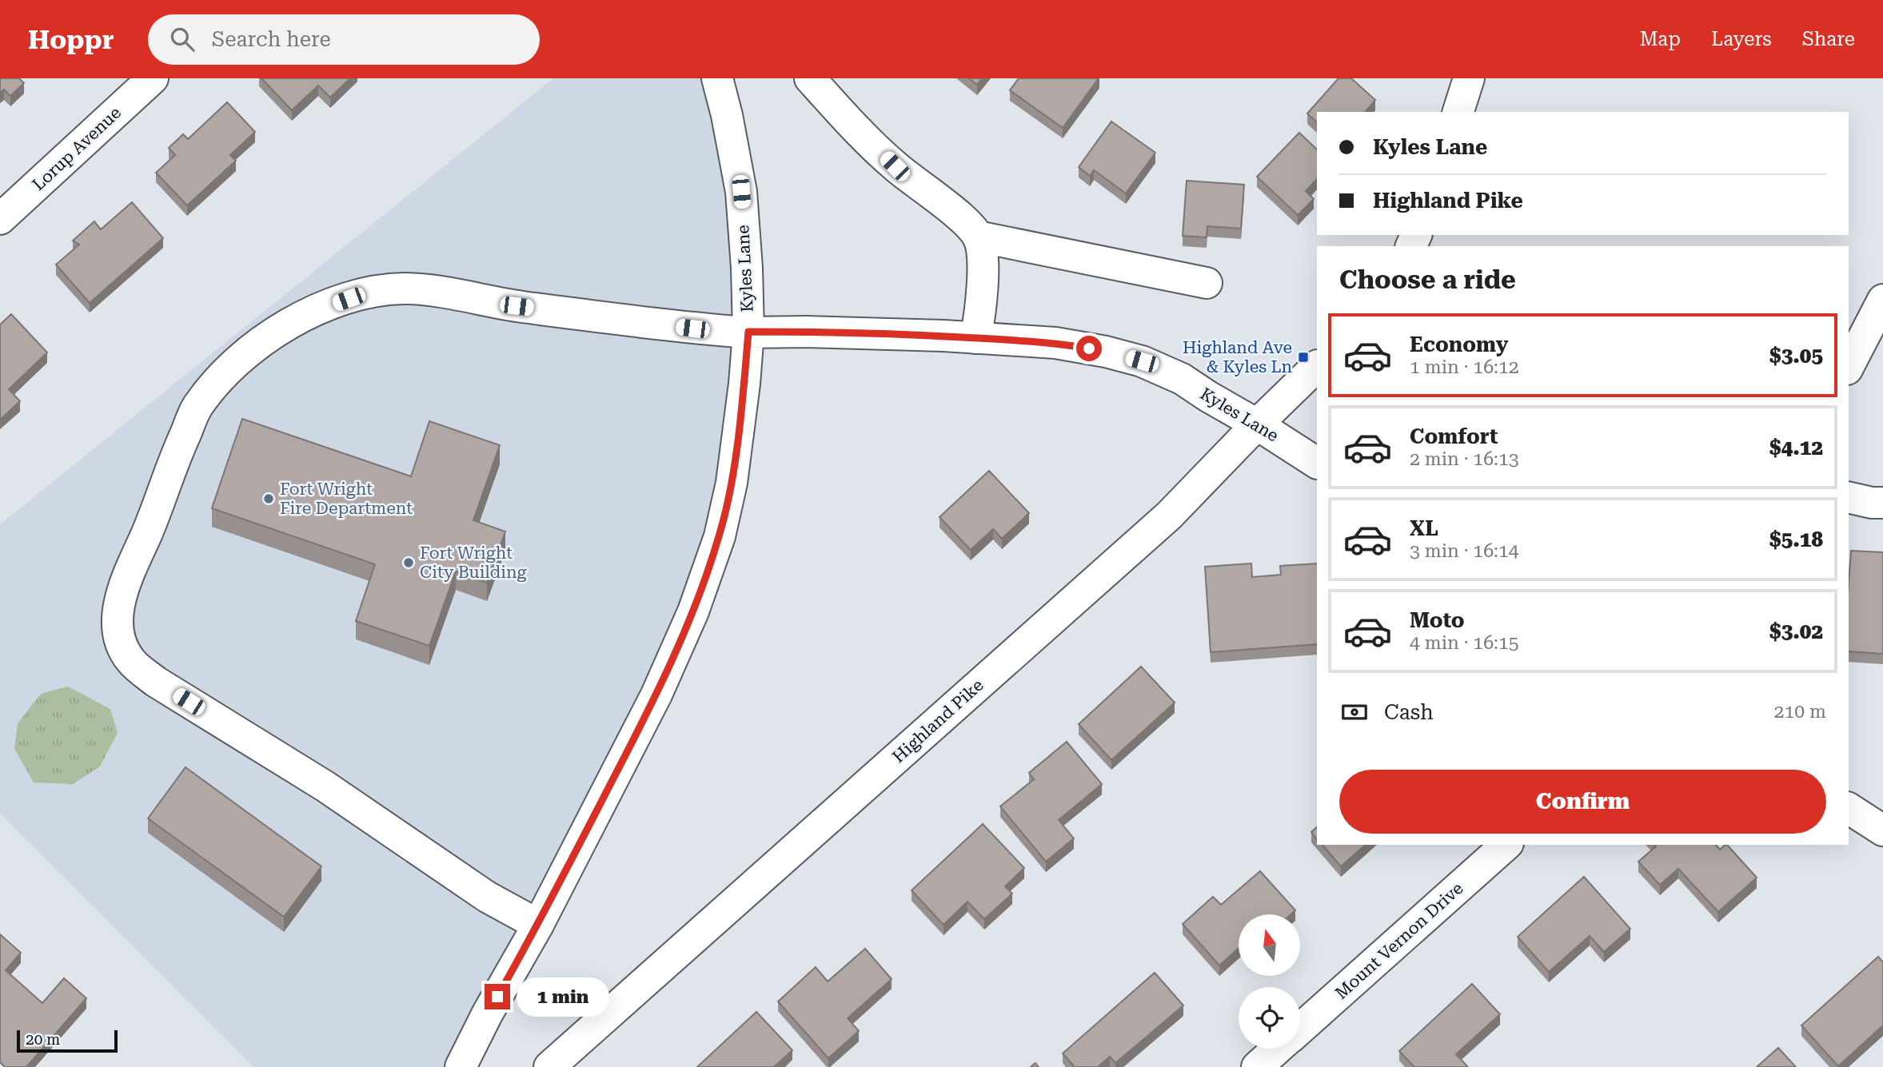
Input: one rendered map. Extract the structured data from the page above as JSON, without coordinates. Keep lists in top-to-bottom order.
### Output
{
  "streets": {
    "street": [
      "Lorup Avenue",
      "Kyles Lane",
      "Highland Pike",
      "Mount Vernon Drive"
    ]
  },
  "crossings": [
    ["Kyles Lane", "Highland Pike"]
  ],
  "places": {
    "transit": ["Highland Ave & Kyles Ln"],
    "other": ["Fort Wright Fire Department", "Fort Wright City Building"]
  },
  "scale_bar": "20 m",
  "north": "top",
  "page": {
    "header": "Hoppr",
    "search": "Search here",
    "nav": ["Map", "Layers", "Share"],
    "banner": ["Kyles Lane", "Highland Pike"],
    "heading": "Choose a ride",
    "list": [
      {
        "name": "Economy",
        "note": "1 min · 16:12",
        "value": "$3.05"
      },
      {
        "name": "Comfort",
        "note": "2 min · 16:13",
        "value": "$4.12"
      },
      {
        "name": "XL",
        "note": "3 min · 16:14",
        "value": "$5.18"
      },
      {
        "name": "Moto",
        "note": "4 min · 16:15",
        "value": "$3.02"
      }
    ],
    "pay": ["Cash", "210 m"],
    "buttons": "Confirm",
    "bubble": "1 min",
    "scale": "20 m"
  }
}
